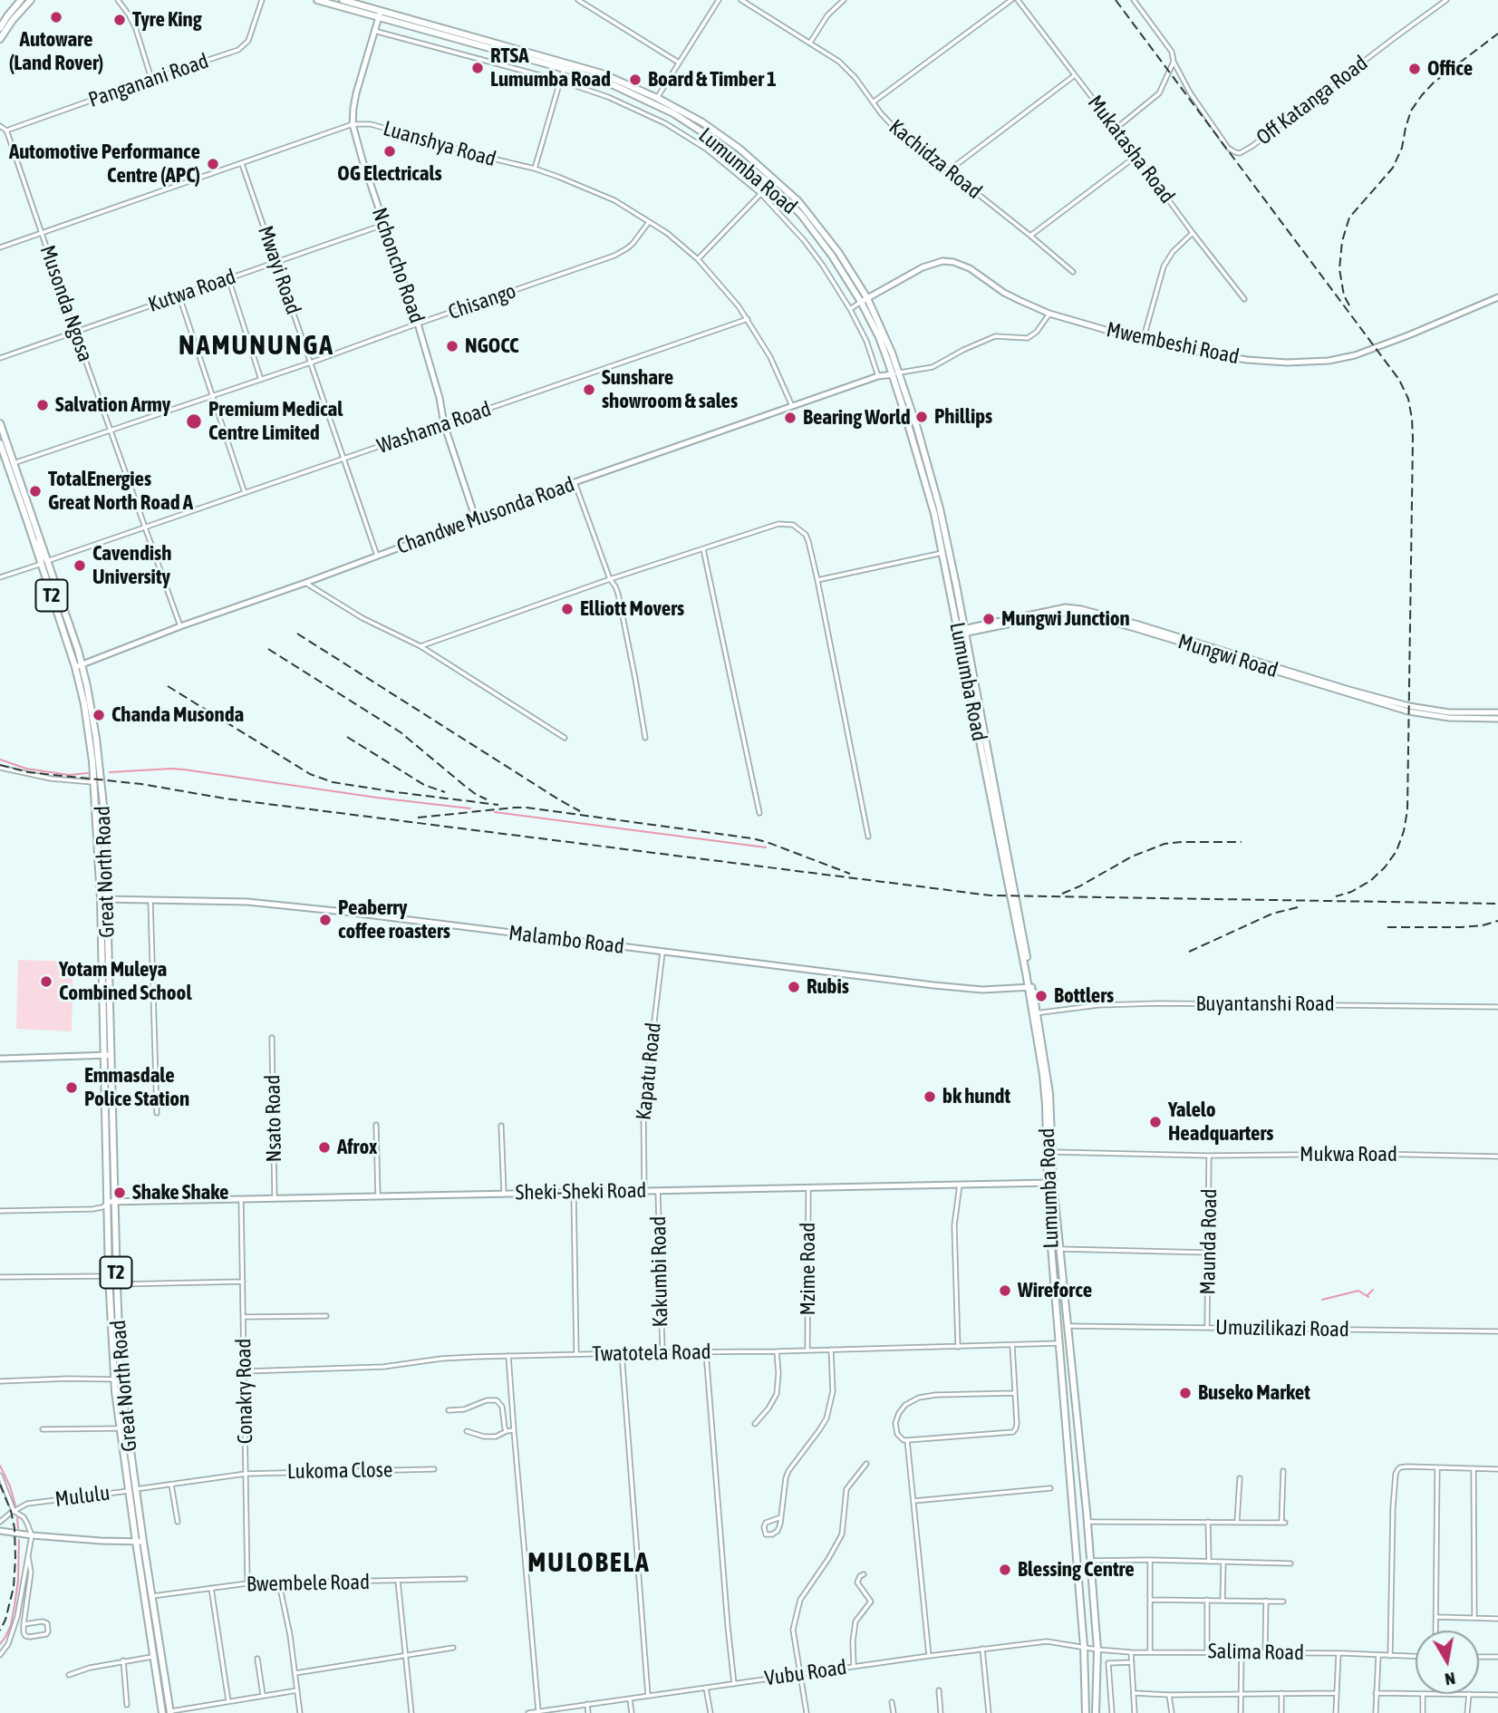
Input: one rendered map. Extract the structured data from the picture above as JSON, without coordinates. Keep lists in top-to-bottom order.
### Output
{
  "streets": {
    "main road": ["Lumumba Road", "T2", "Great North Road"],
    "street": [
      "Panganani Road",
      "Off Katanga Road",
      "Luanshya Road",
      "Mukatasha Road",
      "Kachidza Road",
      "Nchoncho Road",
      "Mwayi Road",
      "Kutwa Road",
      "Chisango",
      "Musonda Ngosa",
      "Mwembeshi Road",
      "Washama Road",
      "Chandwe Musonda Road",
      "Mungwi Road",
      "Malambo Road",
      "Buyantanshi Road",
      "Kapatu Road",
      "Nsato Road",
      "Mukwa Road",
      "Sheki-Sheki Road",
      "Maunda Road",
      "Mzime Road",
      "Kakumbi Road",
      "Umuzilikazi Road",
      "Twatotela Road",
      "Conakry Road",
      "Lukoma Close",
      "Mululu",
      "Bwembele Road",
      "Salima Road",
      "Vubu Road"
    ]
  },
  "crossings": [
    ["Panganani Road", "Musonda Ngosa"],
    ["Luanshya Road", "Nchoncho Road"],
    ["Luanshya Road", "Mwayi Road"],
    ["Luanshya Road", "Chisango"],
    ["Luanshya Road", "Musonda Ngosa"],
    ["Luanshya Road", "Washama Road"],
    ["Luanshya Road", "Chandwe Musonda Road"],
    ["Lumumba Road", "Nchoncho Road"],
    ["Lumumba Road", "Mwembeshi Road"],
    ["Lumumba Road", "Chandwe Musonda Road"],
    ["Lumumba Road", "Mungwi Road"],
    ["Lumumba Road", "Malambo Road"],
    ["Lumumba Road", "Buyantanshi Road"],
    ["Lumumba Road", "Mukwa Road"],
    ["Lumumba Road", "Sheki-Sheki Road"],
    ["Lumumba Road", "Umuzilikazi Road"],
    ["Lumumba Road", "Twatotela Road"],
    ["Lumumba Road", "Salima Road"],
    ["Lumumba Road", "Vubu Road"],
    ["Nchoncho Road", "Kutwa Road"],
    ["Nchoncho Road", "Chisango"],
    ["Nchoncho Road", "Washama Road"],
    ["Nchoncho Road", "Chandwe Musonda Road"],
    ["Mwayi Road", "Kutwa Road"],
    ["Mwayi Road", "Chisango"],
    ["Mwayi Road", "Washama Road"],
    ["Mwayi Road", "Chandwe Musonda Road"],
    ["Kutwa Road", "Musonda Ngosa"],
    ["Chisango", "Musonda Ngosa"],
    ["Chisango", "Great North Road"],
    ["Musonda Ngosa", "Washama Road"],
    ["Musonda Ngosa", "Chandwe Musonda Road"],
    ["Washama Road", "Great North Road"],
    ["Chandwe Musonda Road", "Great North Road"],
    ["Great North Road", "Malambo Road"],
    ["Great North Road", "Sheki-Sheki Road"],
    ["Great North Road", "Lukoma Close"],
    ["Great North Road", "Mululu"],
    ["Great North Road", "Bwembele Road"],
    ["Malambo Road", "Kapatu Road"],
    ["Kapatu Road", "Sheki-Sheki Road"],
    ["Nsato Road", "Sheki-Sheki Road"],
    ["Mukwa Road", "Maunda Road"],
    ["Sheki-Sheki Road", "Mzime Road"],
    ["Sheki-Sheki Road", "Kakumbi Road"],
    ["Sheki-Sheki Road", "Conakry Road"],
    ["Maunda Road", "Umuzilikazi Road"],
    ["Mzime Road", "Twatotela Road"],
    ["Kakumbi Road", "Twatotela Road"],
    ["Twatotela Road", "Conakry Road"],
    ["Conakry Road", "Lukoma Close"],
    ["Conakry Road", "Bwembele Road"],
    ["Salima Road", "Vubu Road"]
  ],
  "districts": ["NAMUNUNGA", "MULOBELA"],
  "places": [
    "Autoware (Land Rover)",
    "Tyre King",
    "RTSA Lumumba Road",
    "Office",
    "Board & Timber 1",
    "OG Electricals",
    "Automotive Performance Centre (APC)",
    "NGOCC",
    "Sunshare showroom & sales",
    "Salvation Army",
    "Phillips",
    "Bearing World",
    "Premium Medical Centre Limited",
    "TotalEnergies Great North Road A",
    "Cavendish University",
    "Elliott Movers",
    "Mungwi Junction",
    "Chanda Musonda",
    "Peaberry coffee roasters",
    "Yotam Muleya Combined School",
    "Rubis",
    "Bottlers",
    "Emmasdale Police Station",
    "bk hundt",
    "Yalelo Headquarters",
    "Afrox",
    "Shake Shake",
    "Wireforce",
    "Buseko Market",
    "Blessing Centre"
  ],
  "north": "bottom"
}
